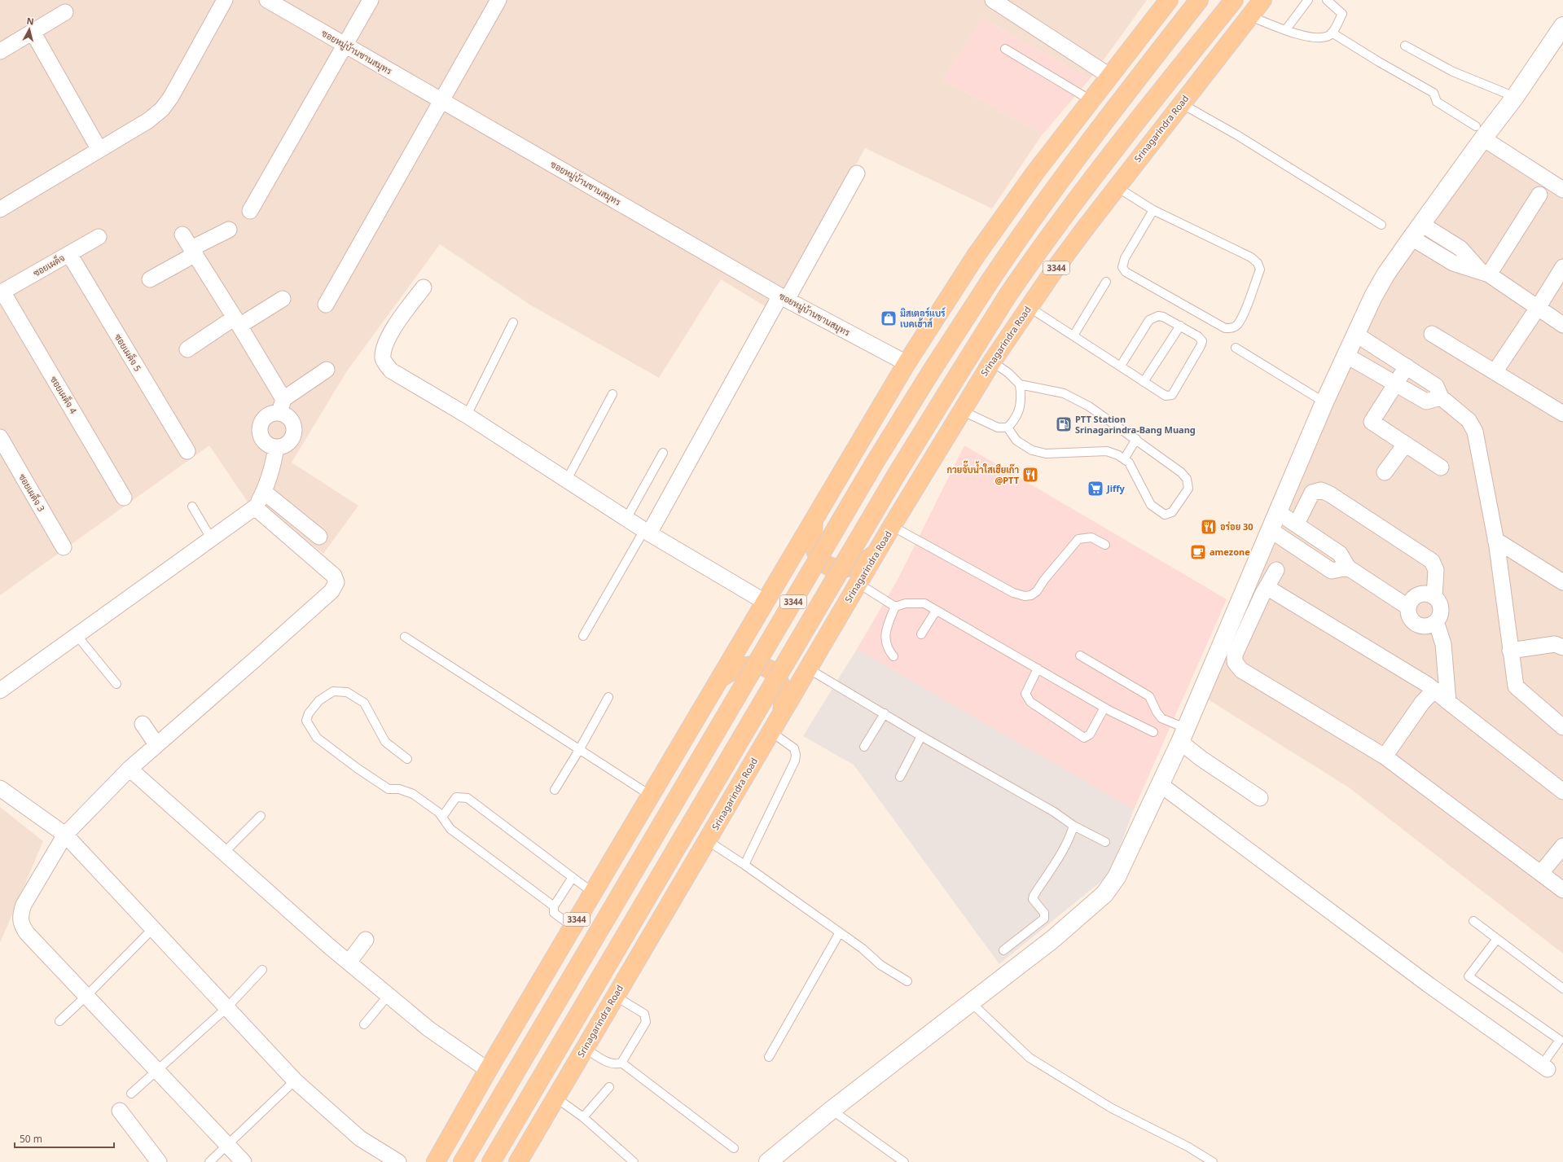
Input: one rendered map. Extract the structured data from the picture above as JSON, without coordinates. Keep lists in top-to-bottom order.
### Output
{
  "streets": {
    "main road": ["Srinagarindra Road", "3344"],
    "street": [
      "ซอยหมู่บ้านชานสมุทร",
      "ซอยเผด็จ",
      "ซอยเผด็จ 5",
      "ซอยเผด็จ 4",
      "ซอยเผด็จ 3"
    ]
  },
  "crossings": [
    ["ซอยหมู่บ้านชานสมุทร", "3344"],
    ["ซอยเผด็จ", "ซอยเผด็จ 5"],
    ["ซอยเผด็จ", "ซอยเผด็จ 4"]
  ],
  "places": {
    "shop": ["มิสเตอร์แบร์ เบคเฮ้าส์"],
    "fuel station": ["PTT Station Srinagarindra-Bang Muang"],
    "restaurant": ["กวยจั๊บน้ำใสเฮียเก๊า @PTT", "อร่อย 30"],
    "supermarket": ["Jiffy"],
    "cafe": ["amezone"]
  },
  "scale_bar": "50 m",
  "north": "top"
}
